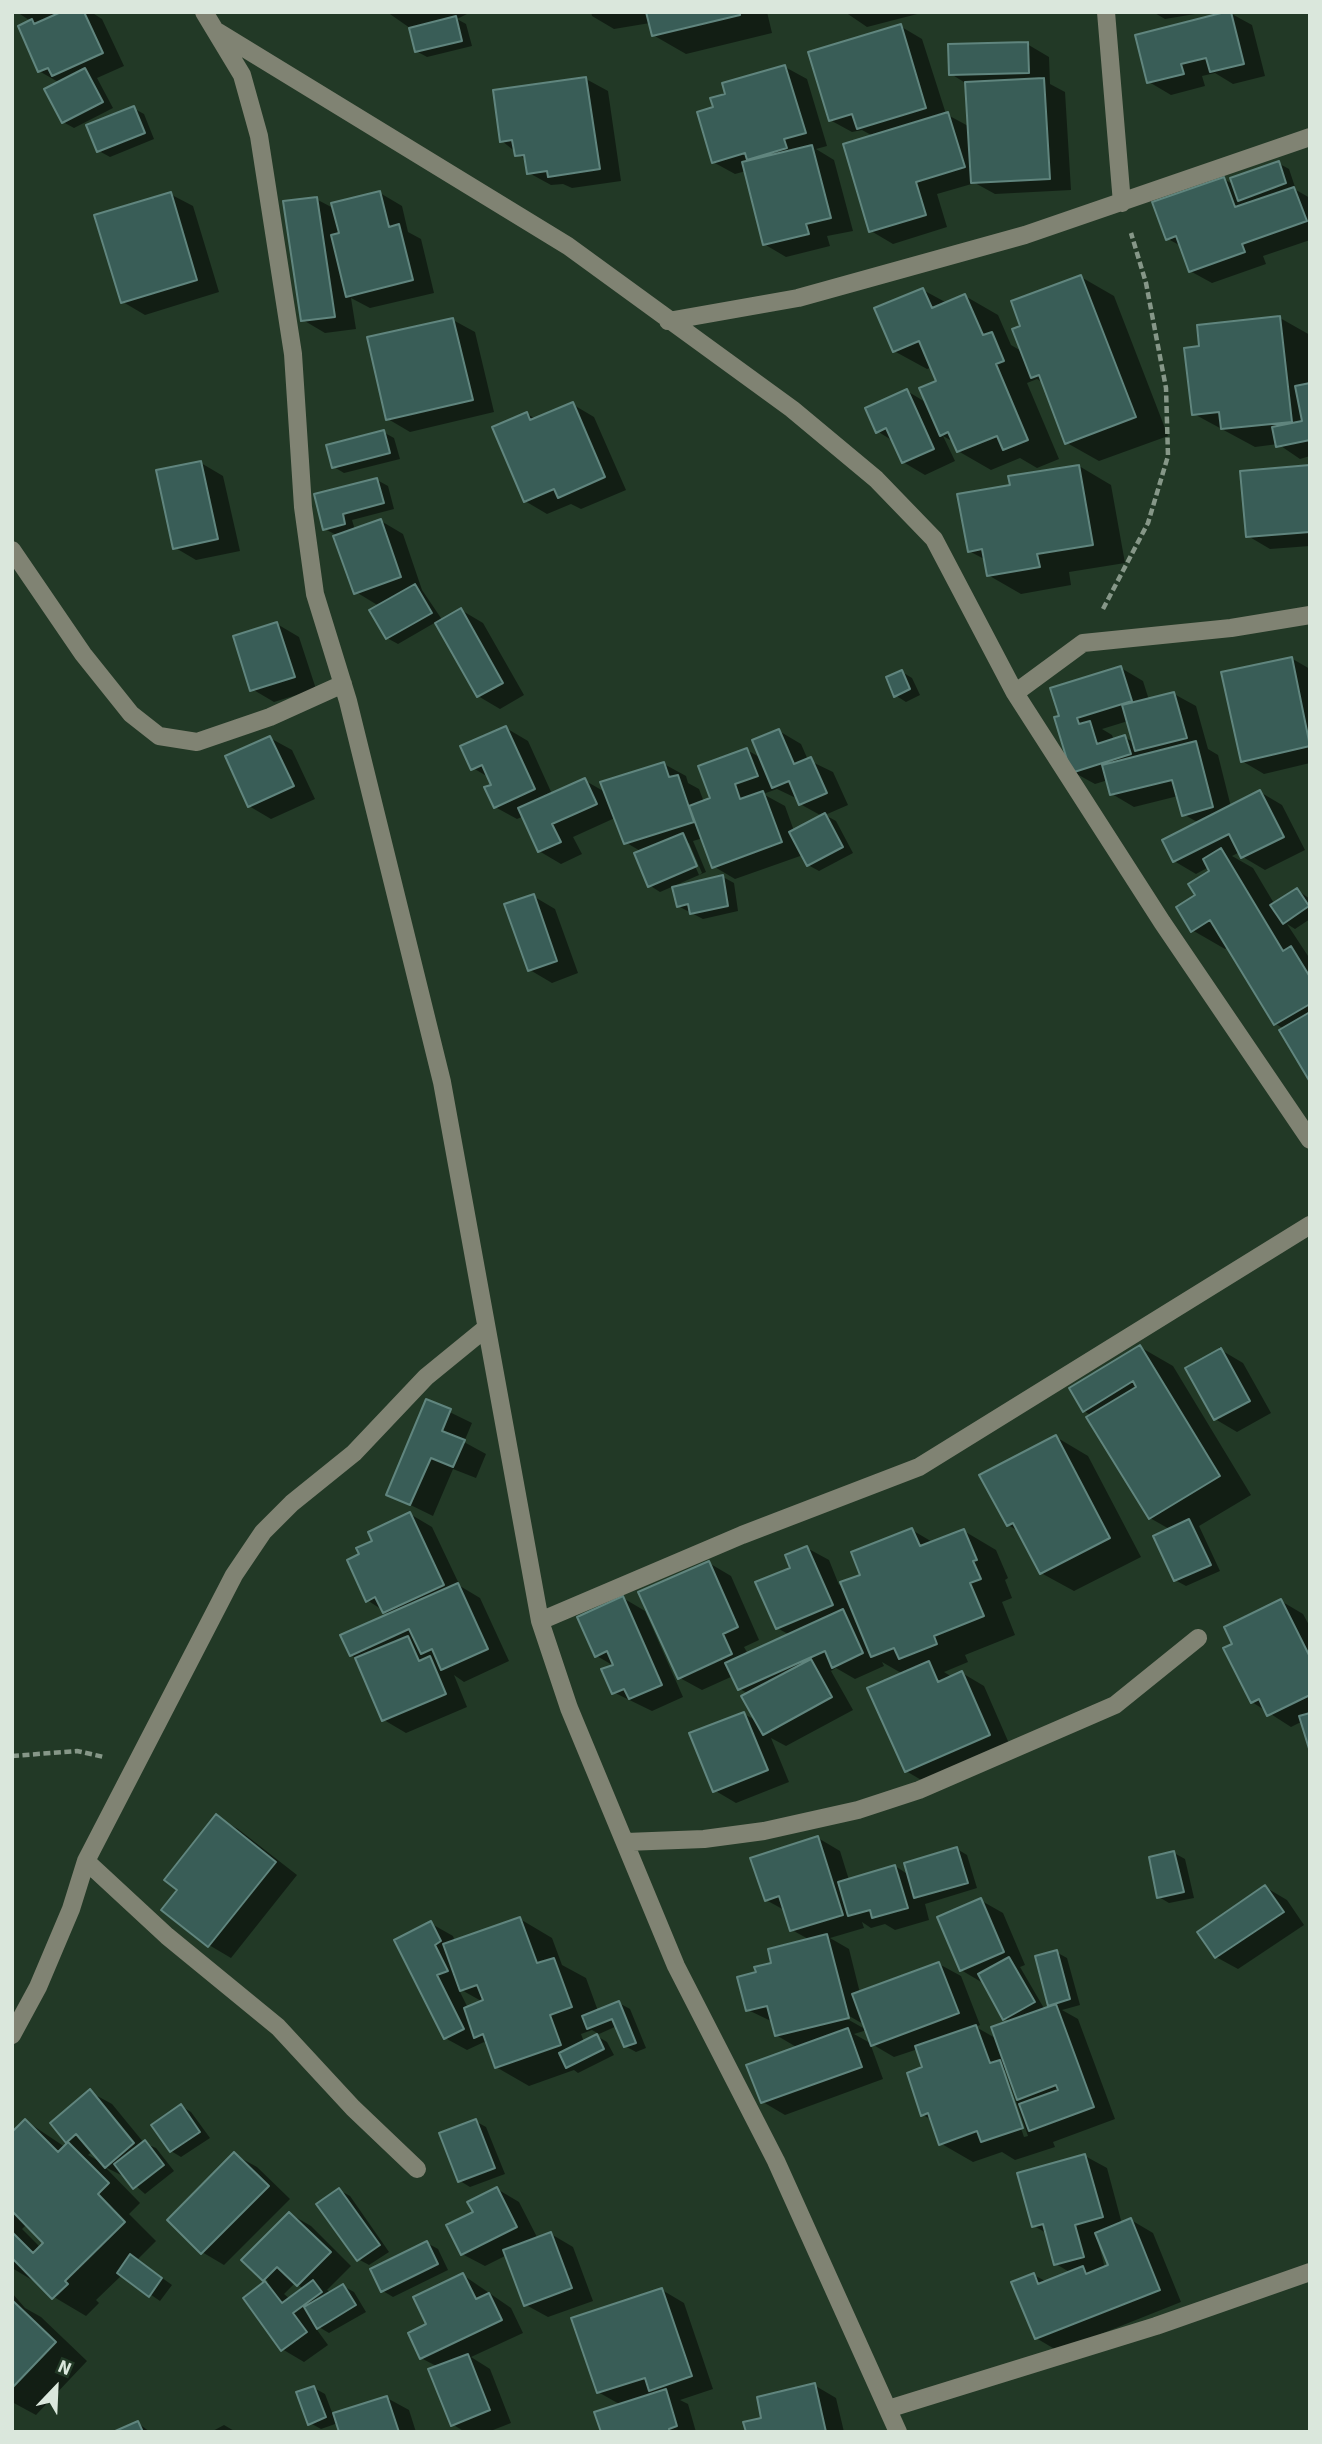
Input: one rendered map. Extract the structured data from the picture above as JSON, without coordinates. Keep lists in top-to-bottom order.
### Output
{
  "north": "top right"
}
